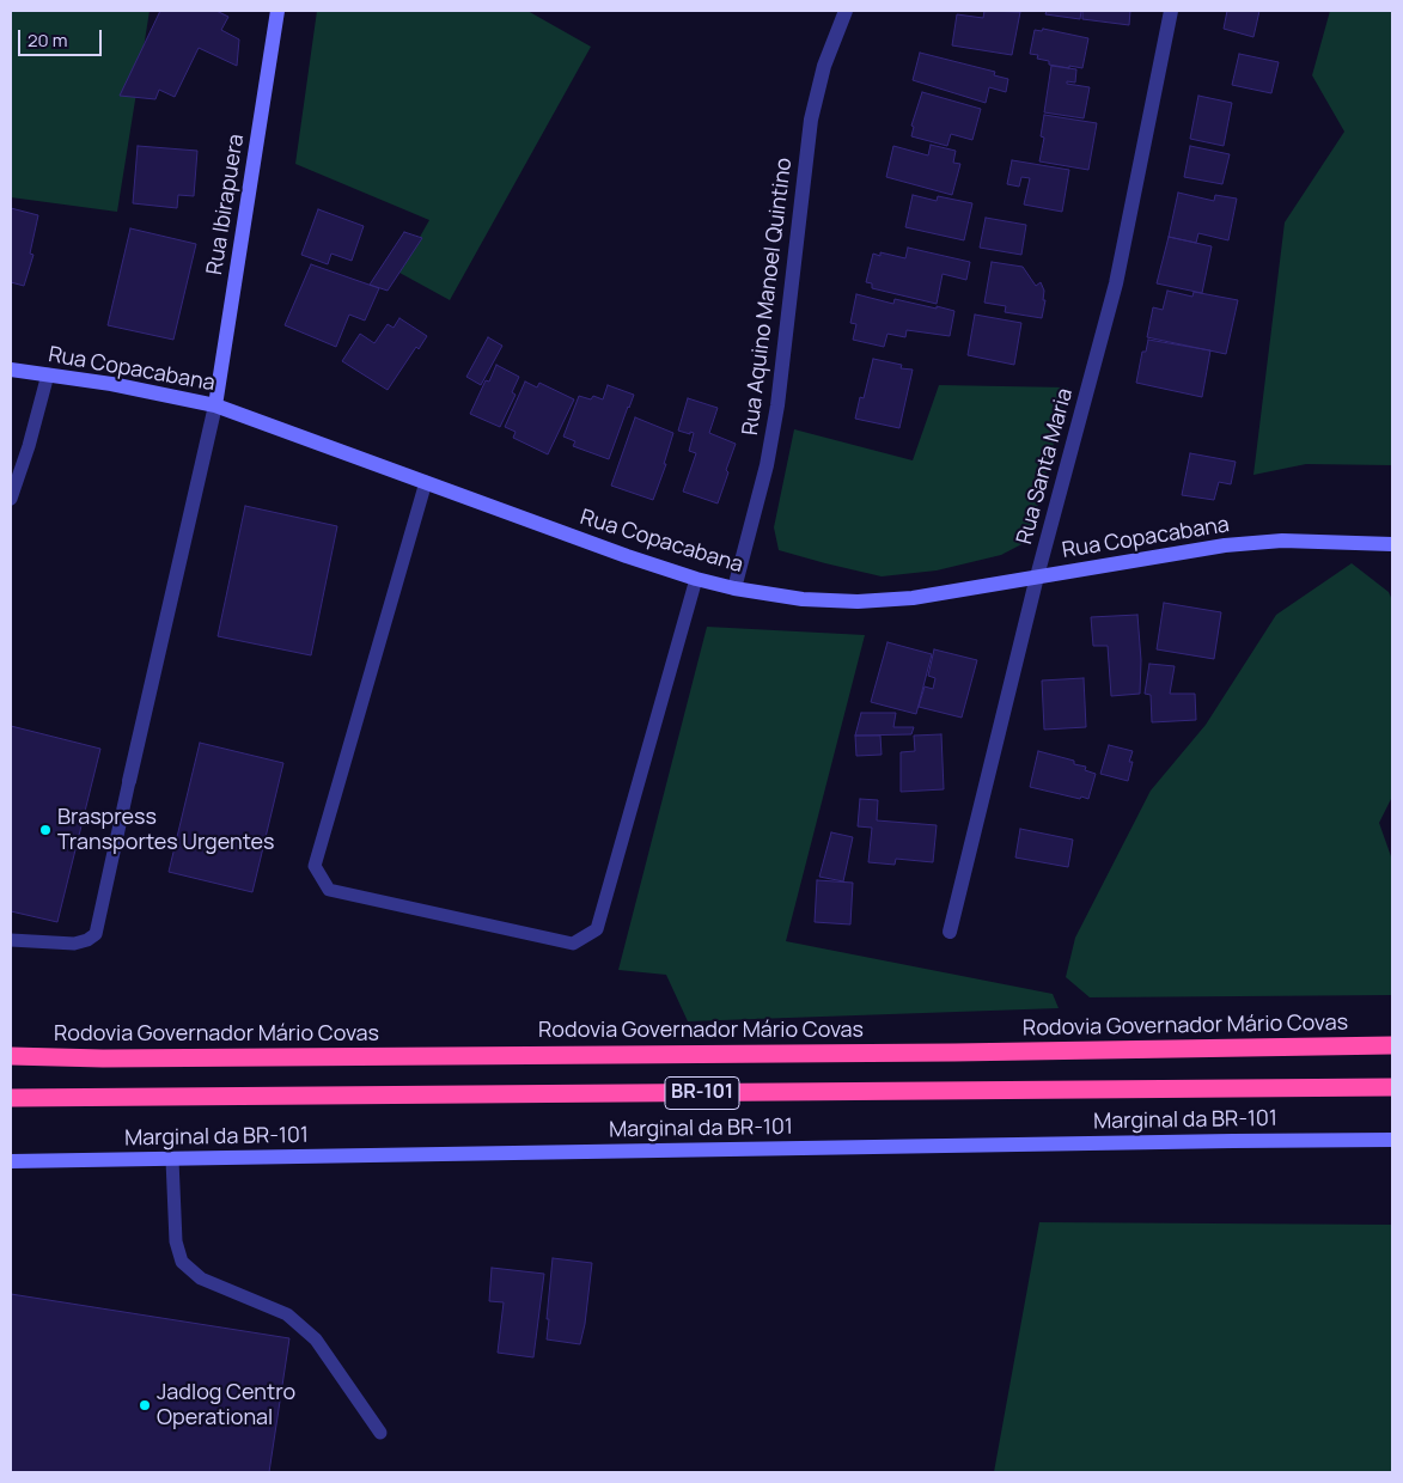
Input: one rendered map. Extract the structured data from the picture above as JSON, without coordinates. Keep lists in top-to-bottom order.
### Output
{
  "streets": {
    "highway": ["Rodovia Governador Mário Covas", "BR-101"],
    "main road": ["Rua Ibirapuera", "Rua Copacabana", "Marginal da BR-101"],
    "street": ["Rua Aquino Manoel Quintino", "Rua Santa Maria"]
  },
  "crossings": [
    ["Rua Ibirapuera", "Rua Copacabana"],
    ["Rua Aquino Manoel Quintino", "Rua Copacabana"],
    ["Rua Copacabana", "Rua Santa Maria"]
  ],
  "places": ["Braspress Transportes Urgentes", "Jadlog Centro Operational"],
  "scale_bar": "20 m"
}
